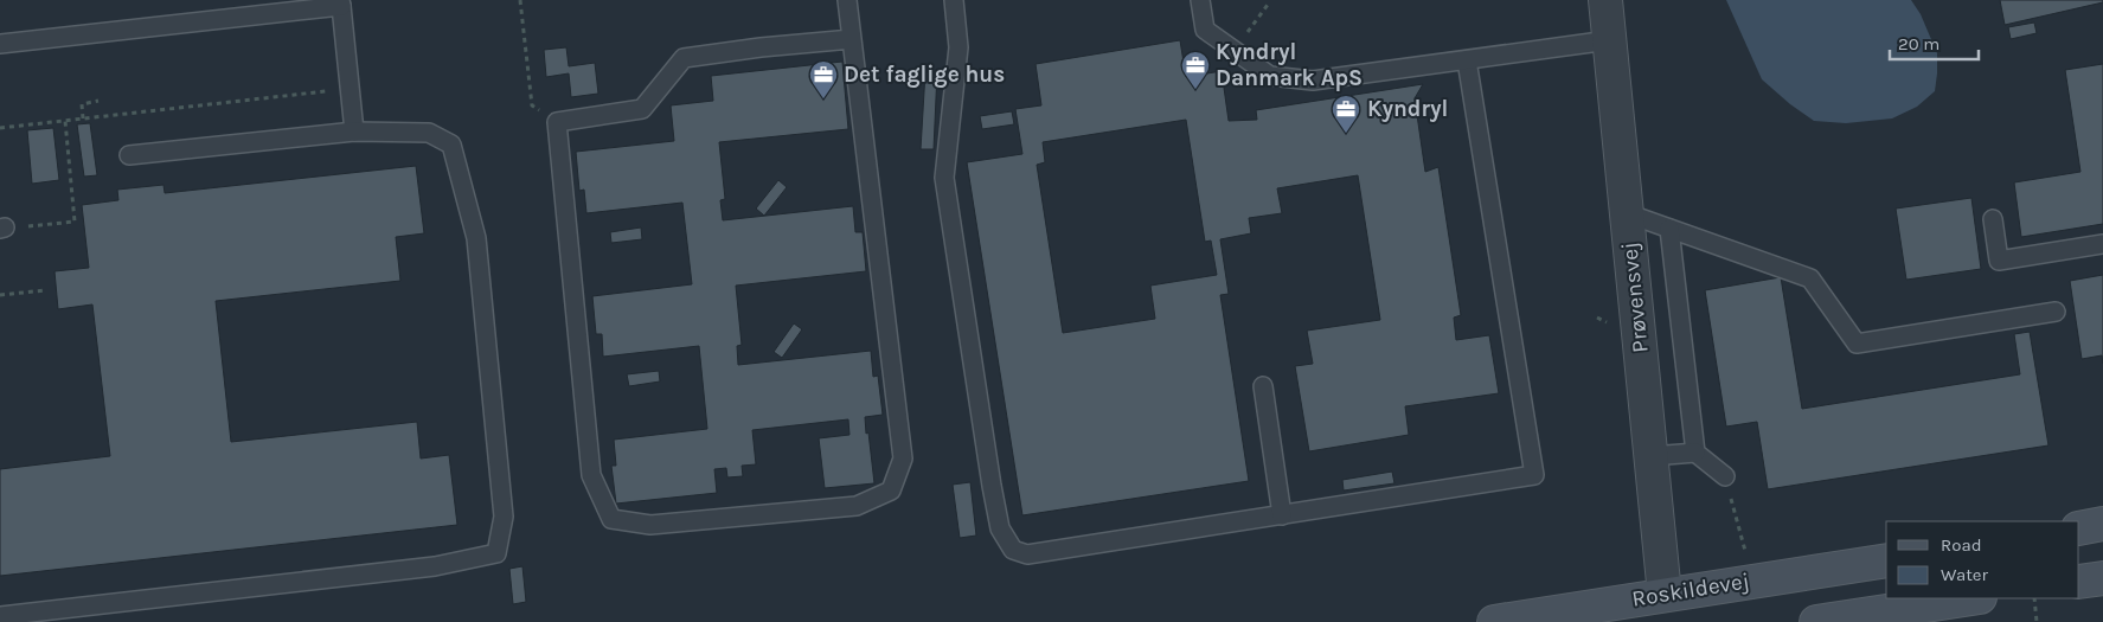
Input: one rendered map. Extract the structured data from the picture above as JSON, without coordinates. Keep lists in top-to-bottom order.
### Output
{
  "streets": {
    "main road": ["Roskildevej"],
    "street": ["Prøvensvej"]
  },
  "crossings": [
    ["Prøvensvej", "Roskildevej"]
  ],
  "places": {
    "office": ["Kyndryl Danmark ApS", "Det faglige hus", "Kyndryl"]
  },
  "legend": ["Road", "Water"],
  "scale_bar": "20 m"
}
